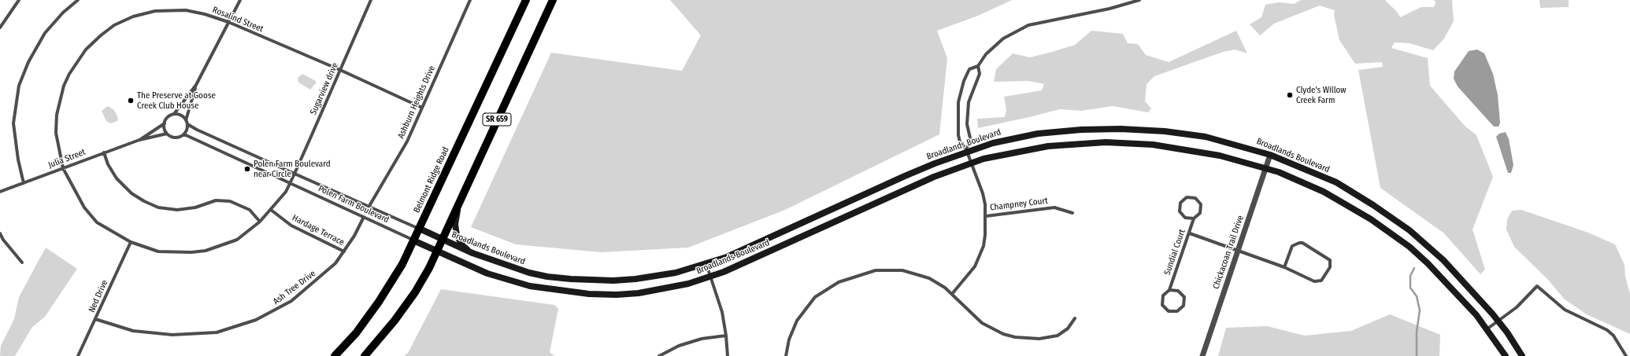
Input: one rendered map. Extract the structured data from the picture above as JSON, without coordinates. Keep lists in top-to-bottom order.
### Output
{
  "streets": {
    "main road": ["SR 659", "Broadlands Boulevard", "Belmont Ridge Road"],
    "street": [
      "Rosalind Street",
      "Sugarview drive",
      "Ashburn Heights Drive",
      "Julia Street",
      "Polen Farm Boulevard",
      "Champney Court",
      "Hardage Terrace",
      "Sundial Court",
      "Chickacoan Trail Drive",
      "Ash Tree Drive",
      "Ned Drive"
    ]
  },
  "crossings": [
    ["Rosalind Street", "Sugarview drive"],
    ["Rosalind Street", "Ashburn Heights Drive"],
    ["Rosalind Street", "Julia Street"],
    ["Rosalind Street", "Polen Farm Boulevard"],
    ["Rosalind Street", "Hardage Terrace"],
    ["Rosalind Street", "Ned Drive"],
    ["Sugarview drive", "Polen Farm Boulevard"],
    ["Ashburn Heights Drive", "Polen Farm Boulevard"],
    ["SR 659", "Broadlands Boulevard"],
    ["Broadlands Boulevard", "Belmont Ridge Road"],
    ["Broadlands Boulevard", "Polen Farm Boulevard"],
    ["Broadlands Boulevard", "Chickacoan Trail Drive"],
    ["Julia Street", "Polen Farm Boulevard"],
    ["Belmont Ridge Road", "Polen Farm Boulevard"],
    ["Polen Farm Boulevard", "Ash Tree Drive"],
    ["Hardage Terrace", "Ash Tree Drive"],
    ["Ash Tree Drive", "Ned Drive"]
  ],
  "places": ["Clyde's Willow Creek Farm", "The Preserve at Goose Creek Club House", "Polen Farm Boulevard near Circle"]
}
